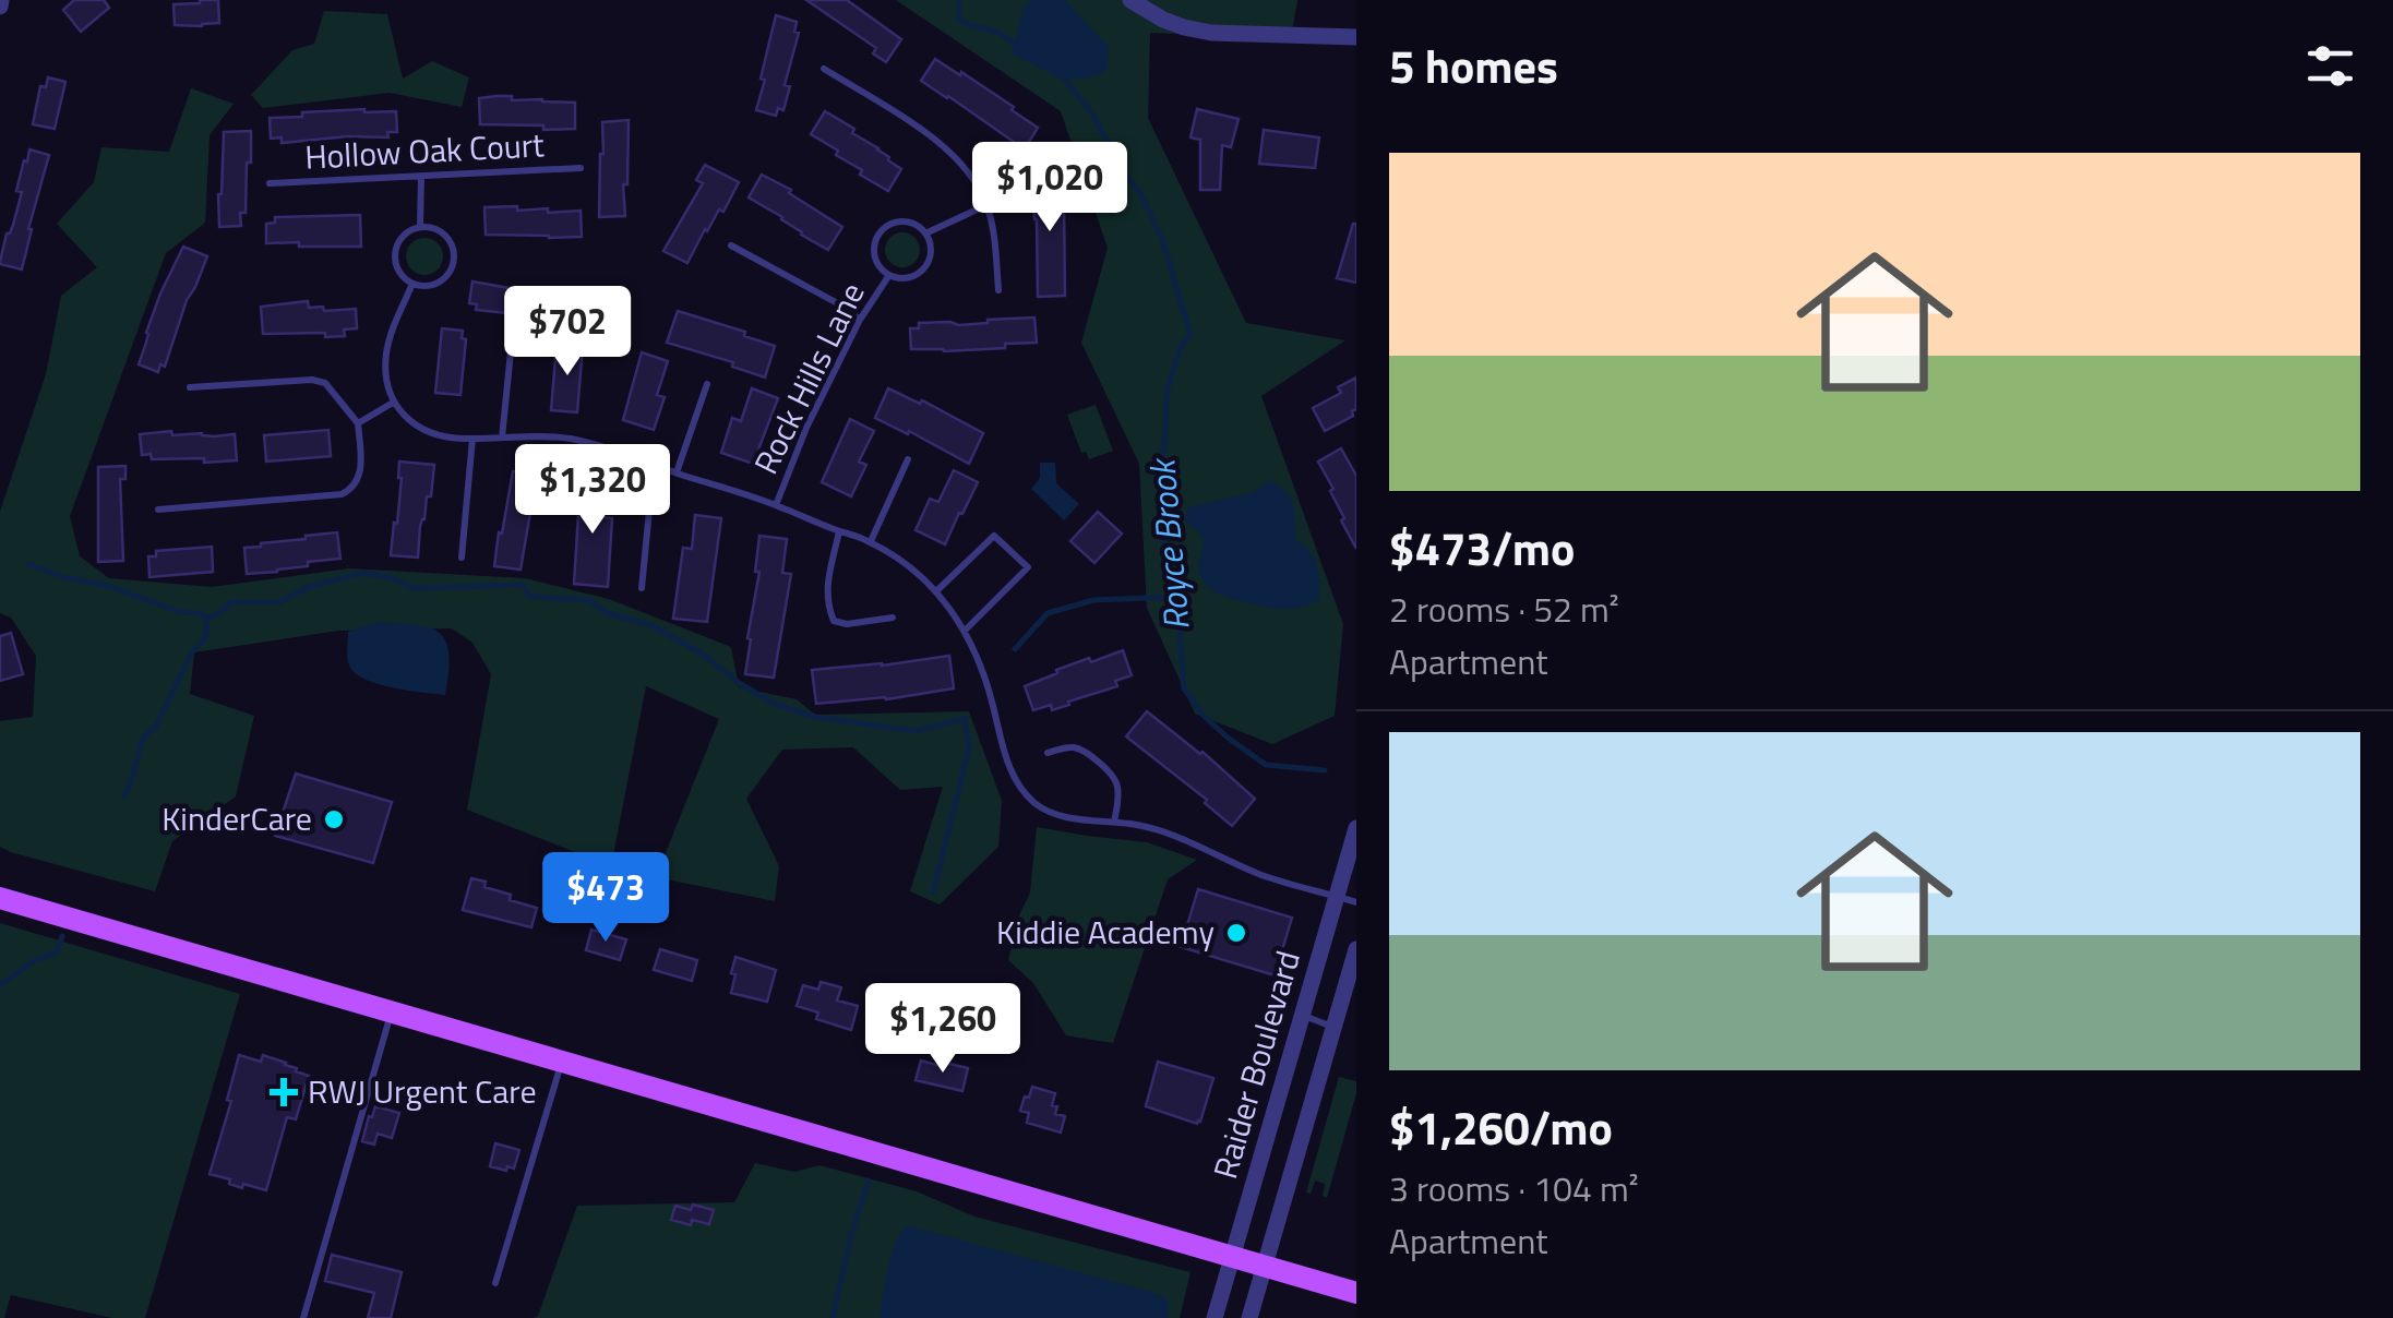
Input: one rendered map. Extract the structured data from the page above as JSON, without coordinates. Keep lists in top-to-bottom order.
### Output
{
  "streets": {
    "street": ["Raider Boulevard"],
    "lane": ["Hollow Oak Court", "Rock Hills Lane"]
  },
  "water": ["Royce Brook"],
  "places": {
    "other": ["KinderCare", "Kiddie Academy"],
    "health": ["RWJ Urgent Care"]
  },
  "page": {
    "heading": "5 homes",
    "list": [
      {
        "name": "$473/mo",
        "note": "2 rooms · 52 m² · Apartment"
      },
      {
        "name": "$1,260/mo",
        "note": "3 rooms · 104 m² · Apartment"
      }
    ],
    "price": [
      "$1,020",
      "$702",
      "$1,320",
      "$473",
      "$1,260"
    ]
  }
}
